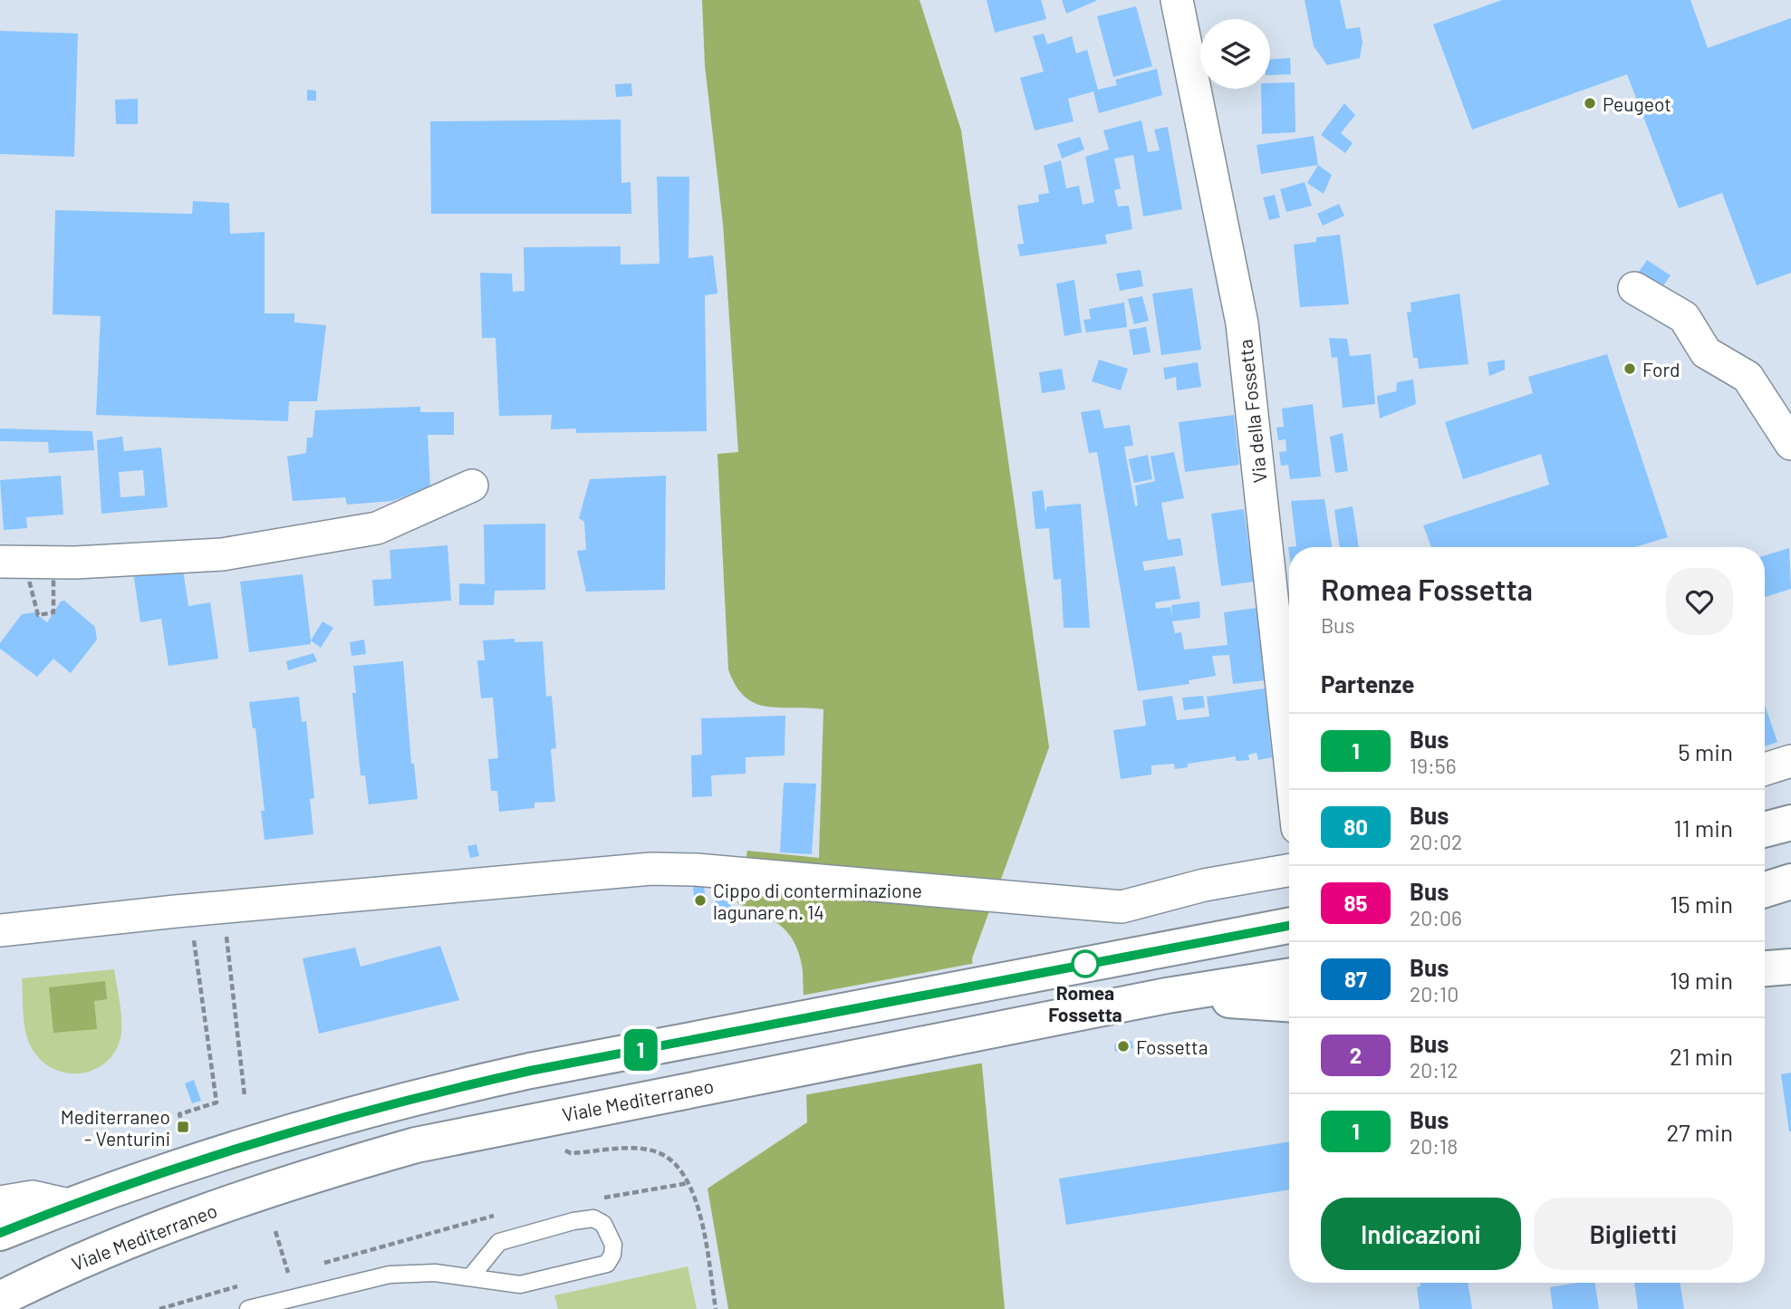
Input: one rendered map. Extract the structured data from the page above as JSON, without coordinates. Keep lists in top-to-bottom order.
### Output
{
  "streets": {
    "street": ["Via della Fossetta", "Viale Mediterraneo"]
  },
  "places": {
    "other": [
      "Peugeot",
      "Ford",
      "Cippo di conterminazione lagunare n. 14",
      "Romea Fossetta",
      "Fossetta"
    ],
    "transit": ["Mediterraneo - Venturini"]
  },
  "lines": ["bus line 1"],
  "page": {
    "on_map": "1",
    "heading": [
      ["Romea Fossetta", "Bus"],
      "Partenze"
    ],
    "list": [
      {
        "mark": "1",
        "name": "Bus",
        "note": "19:56",
        "value": "5 min"
      },
      {
        "mark": "80",
        "name": "Bus",
        "note": "20:02",
        "value": "11 min"
      },
      {
        "mark": "85",
        "name": "Bus",
        "note": "20:06",
        "value": "15 min"
      },
      {
        "mark": "87",
        "name": "Bus",
        "note": "20:10",
        "value": "19 min"
      },
      {
        "mark": "2",
        "name": "Bus",
        "note": "20:12",
        "value": "21 min"
      },
      {
        "mark": "1",
        "name": "Bus",
        "note": "20:18",
        "value": "27 min"
      }
    ],
    "buttons": ["Indicazioni", "Biglietti"]
  }
}
